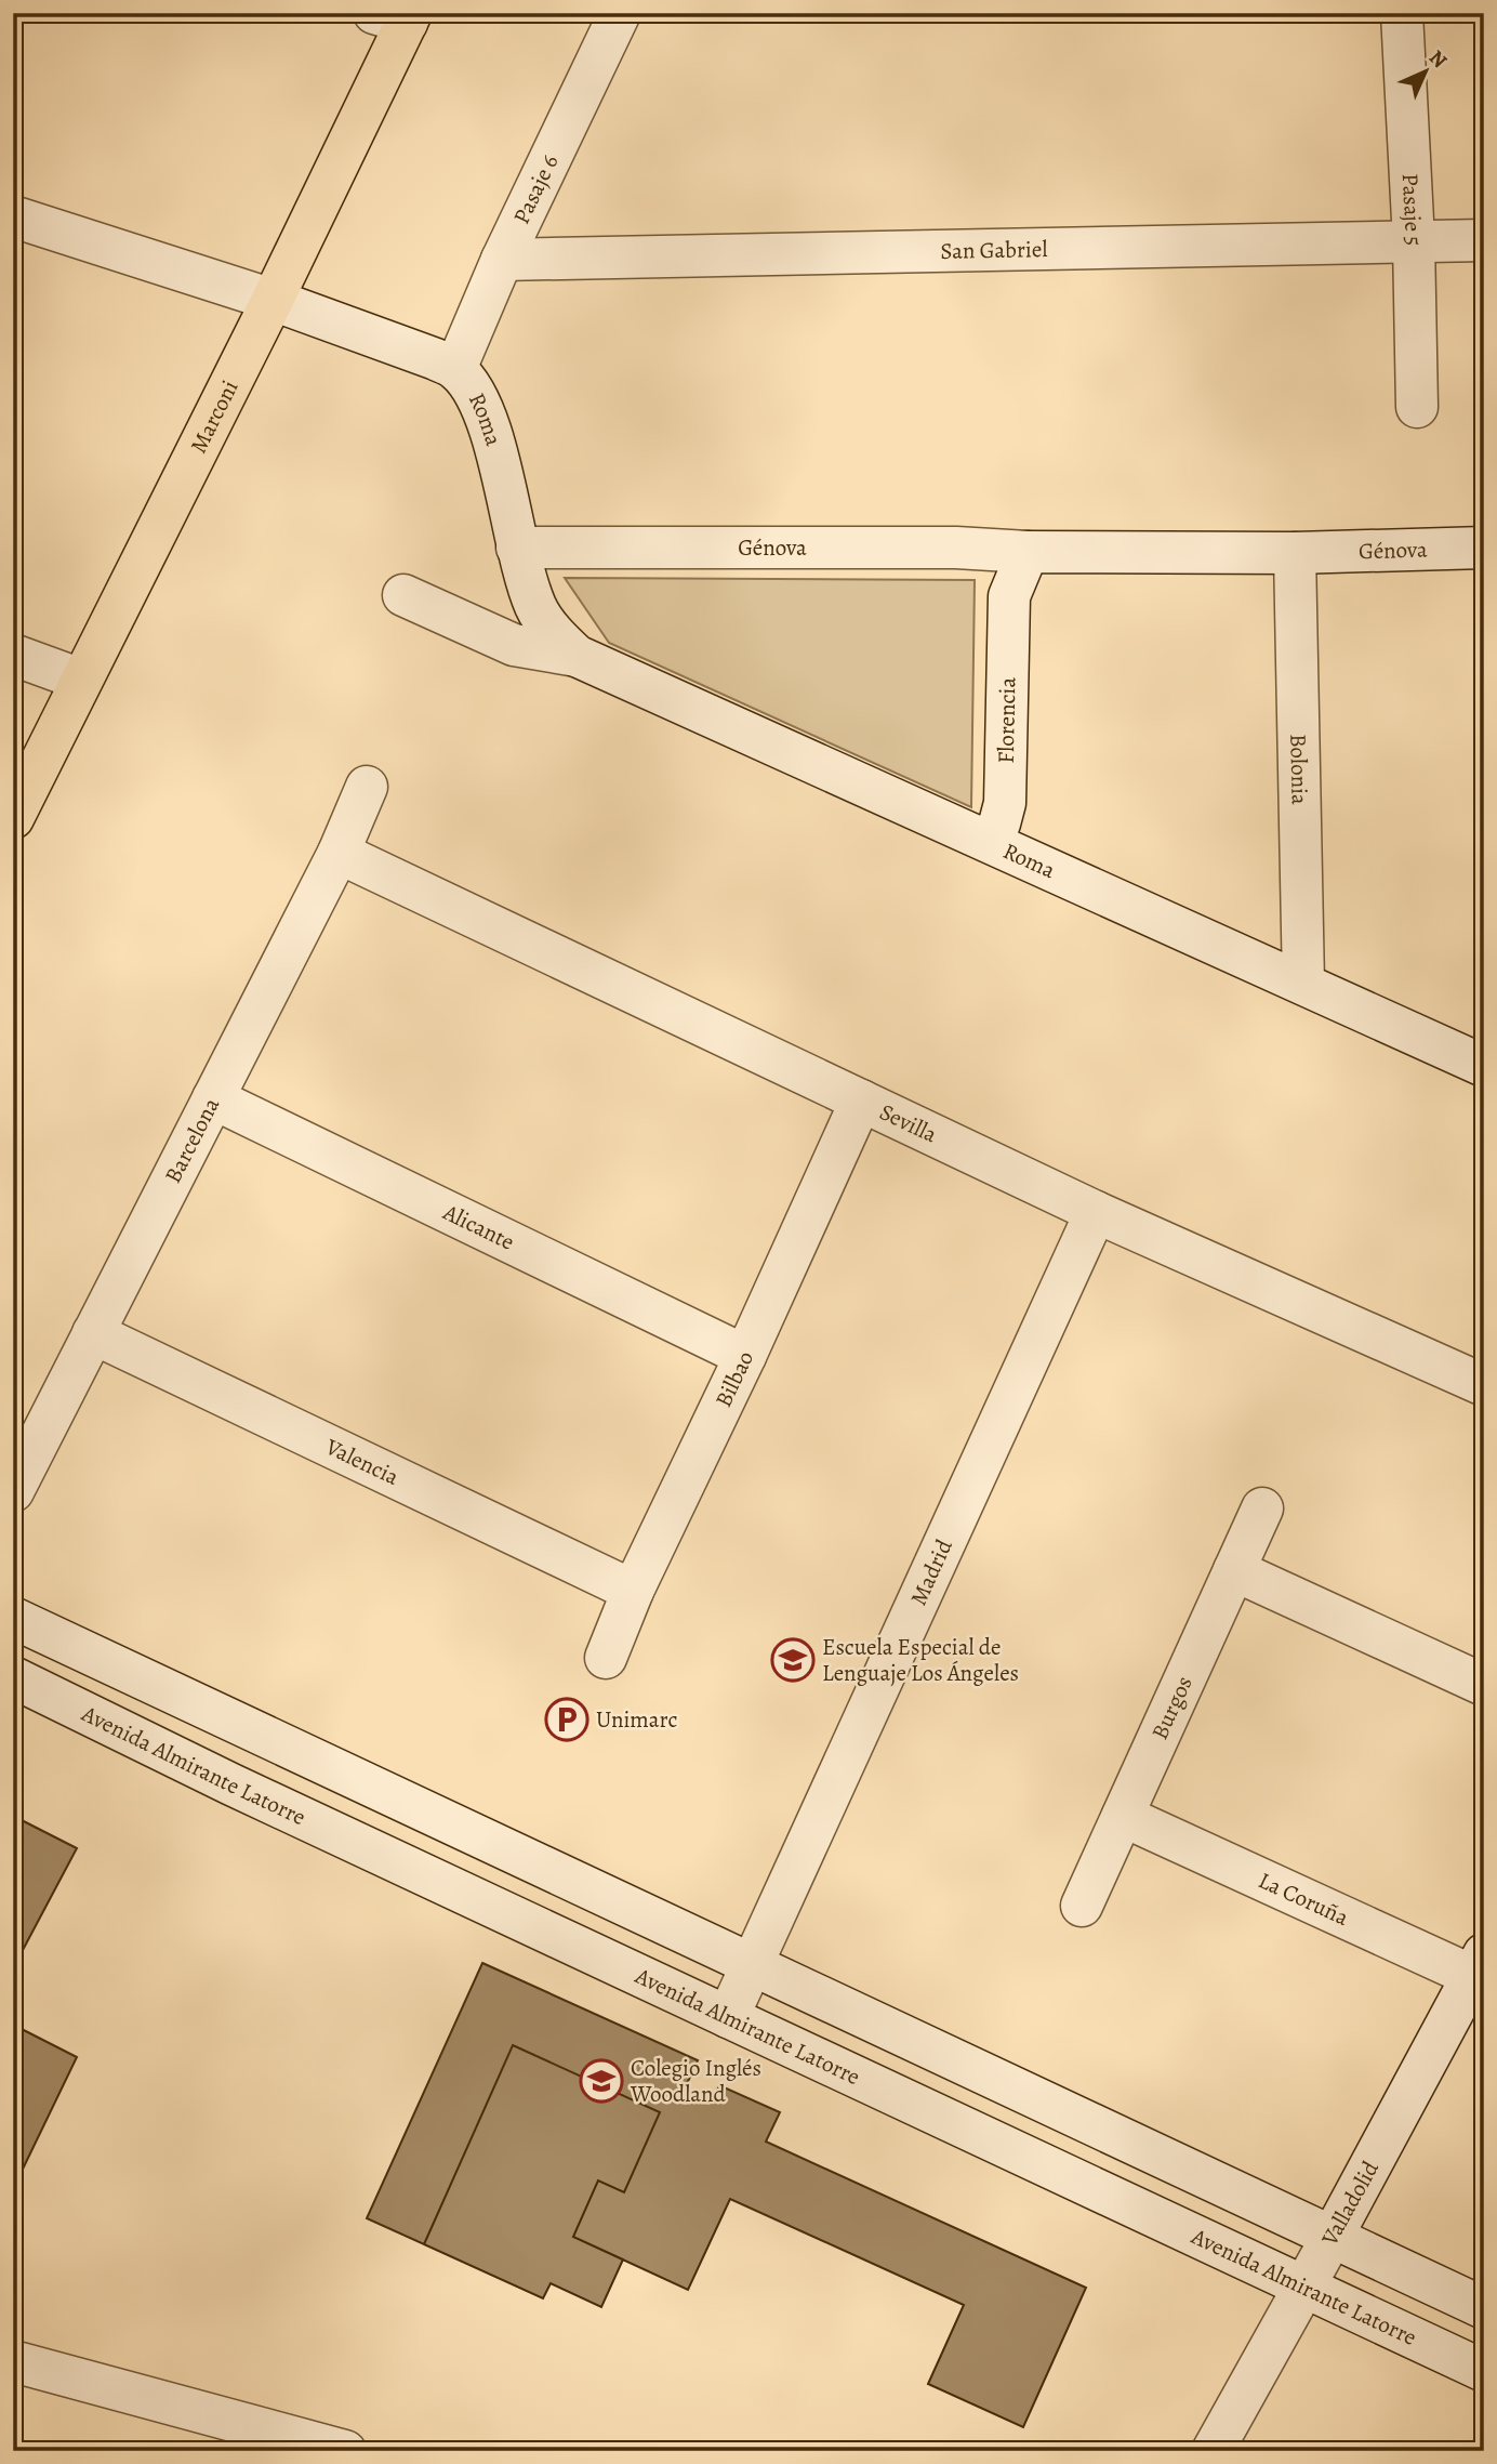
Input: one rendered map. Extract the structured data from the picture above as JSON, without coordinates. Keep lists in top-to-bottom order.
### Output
{
  "streets": {
    "main road": ["Marconi"],
    "street": [
      "Pasaje 6",
      "Pasaje 5",
      "San Gabriel",
      "Roma",
      "Génova",
      "Florencia",
      "Bolonia",
      "Sevilla",
      "Barcelona",
      "Alicante",
      "Bilbao",
      "Valencia",
      "Madrid",
      "Burgos",
      "Avenida Almirante Latorre",
      "La Coruña",
      "Valladolid"
    ]
  },
  "crossings": [
    ["Pasaje 6", "San Gabriel"],
    ["Pasaje 6", "Roma"],
    ["Pasaje 5", "San Gabriel"],
    ["Marconi", "Roma"],
    ["Roma", "Génova"],
    ["Roma", "Florencia"],
    ["Roma", "Bolonia"],
    ["Génova", "Florencia"],
    ["Génova", "Bolonia"],
    ["Sevilla", "Barcelona"],
    ["Sevilla", "Bilbao"],
    ["Sevilla", "Madrid"],
    ["Barcelona", "Alicante"],
    ["Barcelona", "Valencia"],
    ["Alicante", "Bilbao"],
    ["Bilbao", "Valencia"],
    ["Madrid", "Avenida Almirante Latorre"],
    ["Burgos", "La Coruña"],
    ["Avenida Almirante Latorre", "Valladolid"],
    ["La Coruña", "Valladolid"]
  ],
  "places": {
    "school or university": ["Escuela Especial de Lenguaje Los Ángeles", "Colegio Inglés Woodland"],
    "parking": ["Unimarc"]
  },
  "north": "top right"
}
